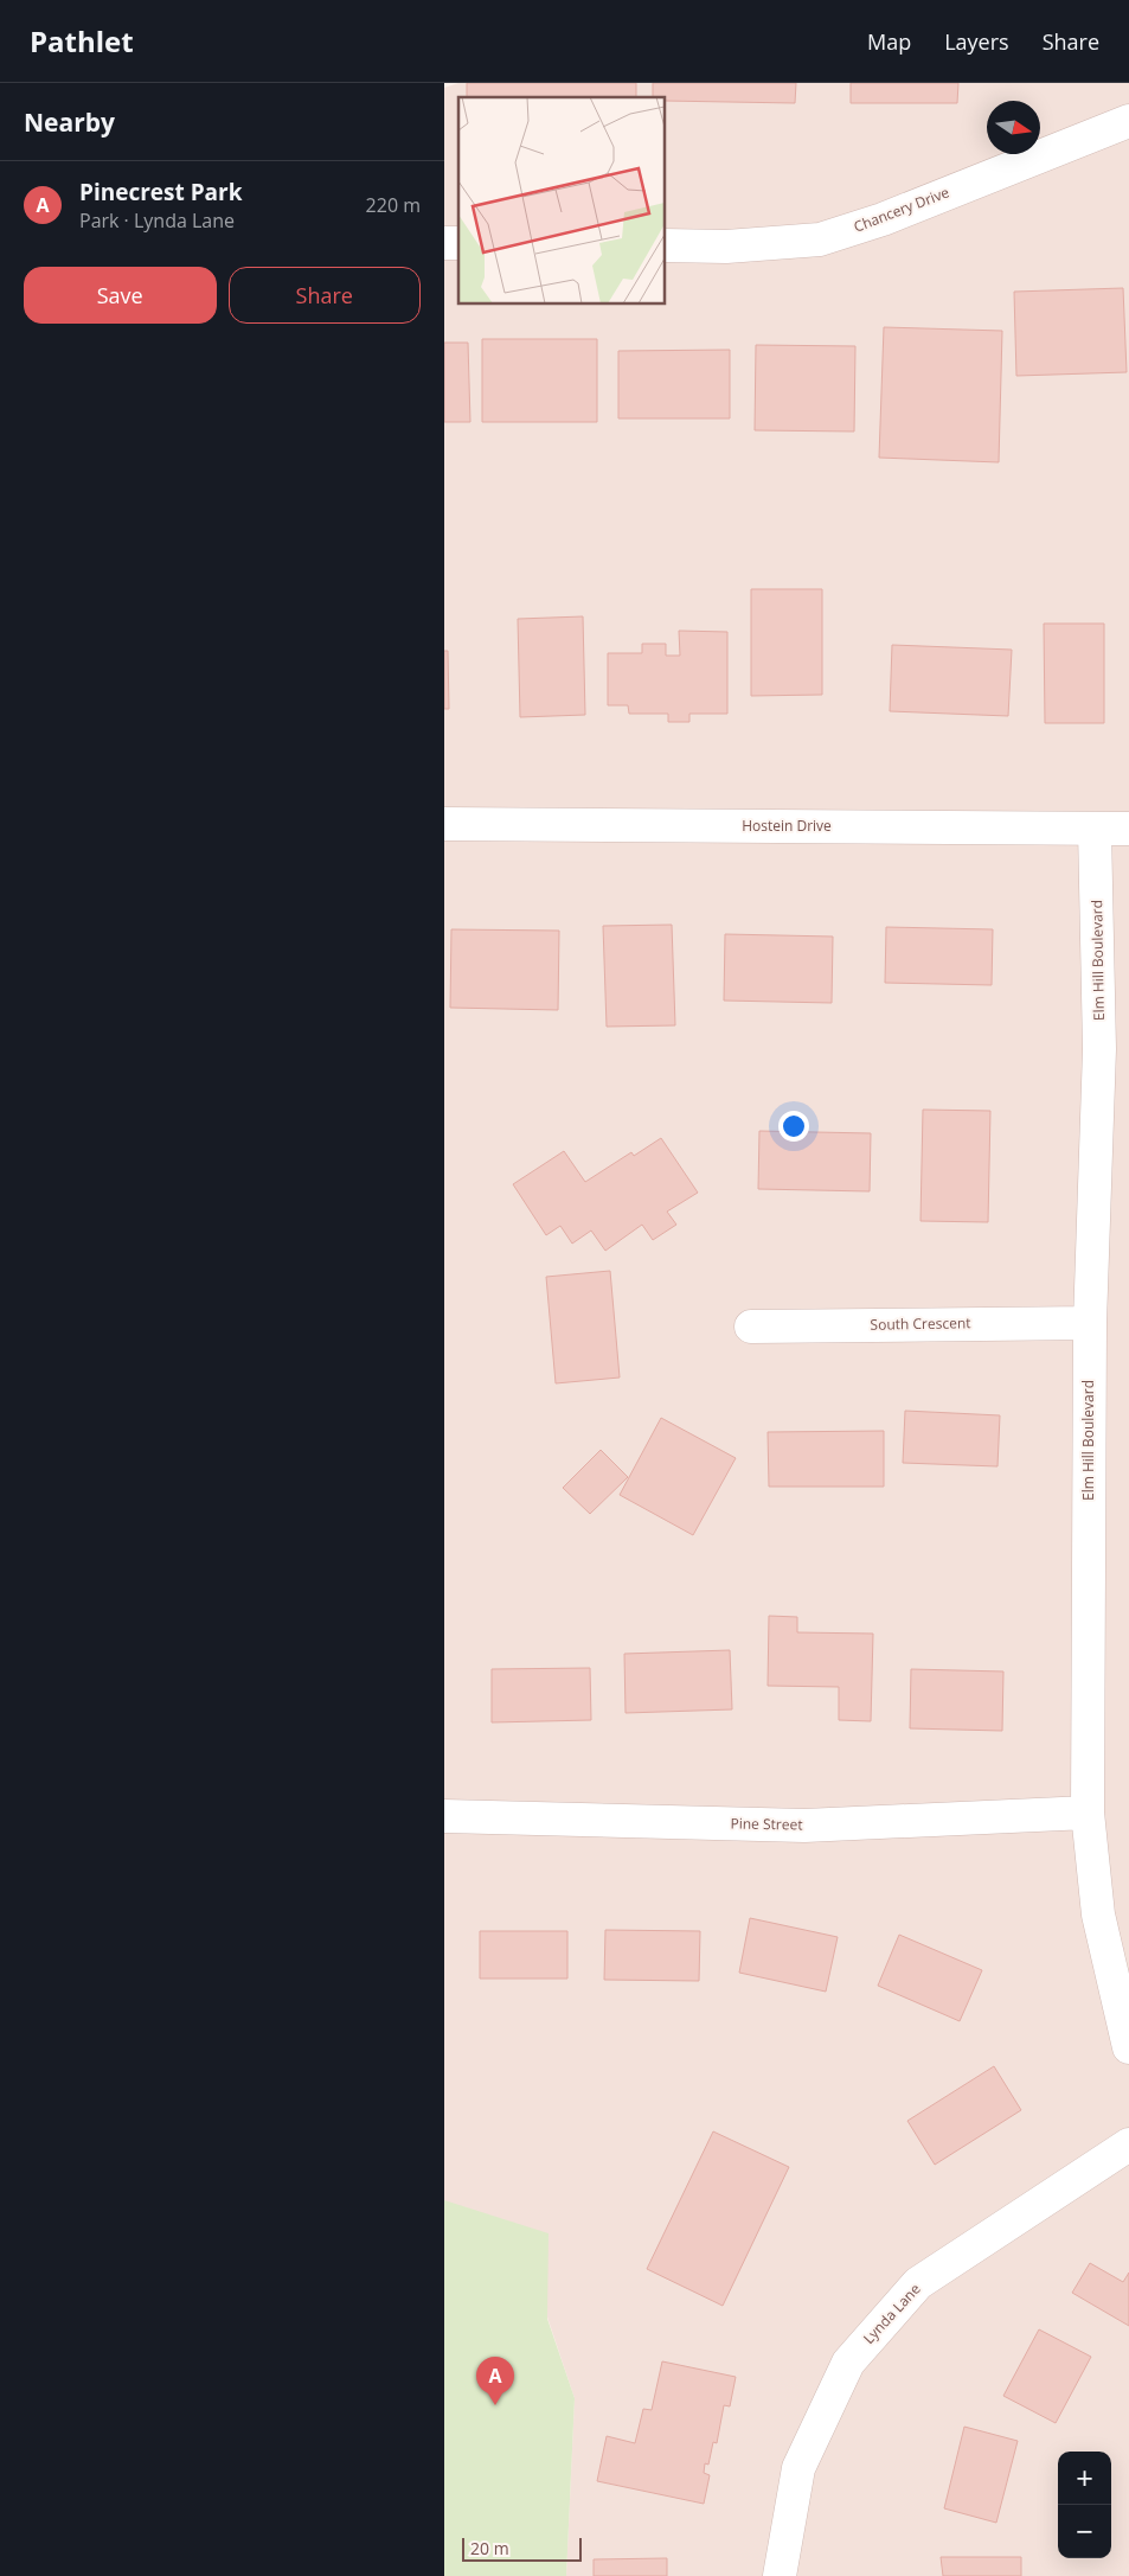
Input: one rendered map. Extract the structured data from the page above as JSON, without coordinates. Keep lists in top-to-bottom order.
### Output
{
  "streets": {
    "street": [
      "Chancery Drive",
      "Hostein Drive",
      "Elm Hill Boulevard",
      "South Crescent",
      "Pine Street",
      "Lynda Lane"
    ]
  },
  "crossings": [
    ["Hostein Drive", "Elm Hill Boulevard"],
    ["Elm Hill Boulevard", "South Crescent"],
    ["Elm Hill Boulevard", "Pine Street"]
  ],
  "scale_bar": "20 m",
  "north": "right",
  "page": {
    "header": "Pathlet",
    "nav": ["Map", "Layers", "Share"],
    "heading": "Nearby",
    "list": [
      {
        "mark": "A",
        "name": "Pinecrest Park",
        "note": "Park · Lynda Lane",
        "value": "220 m"
      }
    ],
    "buttons": ["Save", "Share"],
    "pins": "A",
    "map_buttons": ["+", "−"],
    "scale": "20 m"
  }
}
